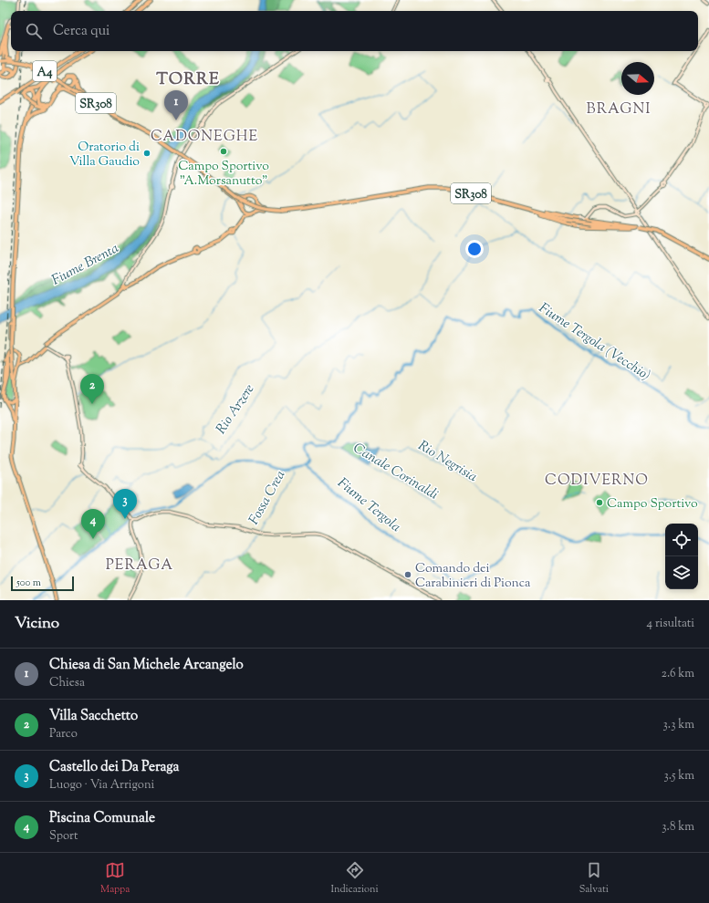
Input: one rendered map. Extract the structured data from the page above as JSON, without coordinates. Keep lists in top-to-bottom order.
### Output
{
  "streets": {
    "highway": ["A4", "SR308"]
  },
  "districts": [
    "TORRE",
    "BRAGNI",
    "CADONEGHE",
    "CODIVERNO",
    "PERAGA"
  ],
  "water": [
    "Fiume Brenta",
    "Fiume Tergola (Vecchio)",
    "Rio Arzere",
    "Rio Negrisia",
    "Canale Corinaldi",
    "Fossa Crea",
    "Fiume Tergola"
  ],
  "places": [
    "Campo Sportivo \"A.Morsanutto\"",
    "Oratorio di Villa Gaudio",
    "Campo Sportivo",
    "Comando dei Carabinieri di Pionca"
  ],
  "scale_bar": "500 m",
  "north": "right",
  "page": {
    "search": "Cerca qui",
    "pins": [
      "1",
      "2",
      "3",
      "4"
    ],
    "scale": "500 m",
    "heading": ["Vicino", "4 risultati"],
    "list": [
      {
        "mark": "1",
        "name": "Chiesa di San Michele Arcangelo",
        "note": "Chiesa",
        "value": "2.6 km"
      },
      {
        "mark": "2",
        "name": "Villa Sacchetto",
        "note": "Parco",
        "value": "3.3 km"
      },
      {
        "mark": "3",
        "name": "Castello dei Da Peraga",
        "note": "Luogo · Via Arrigoni",
        "value": "3.5 km"
      },
      {
        "mark": "4",
        "name": "Piscina Comunale",
        "note": "Sport",
        "value": "3.8 km"
      }
    ],
    "nav": ["Mappa", "Indicazioni", "Salvati"]
  }
}
